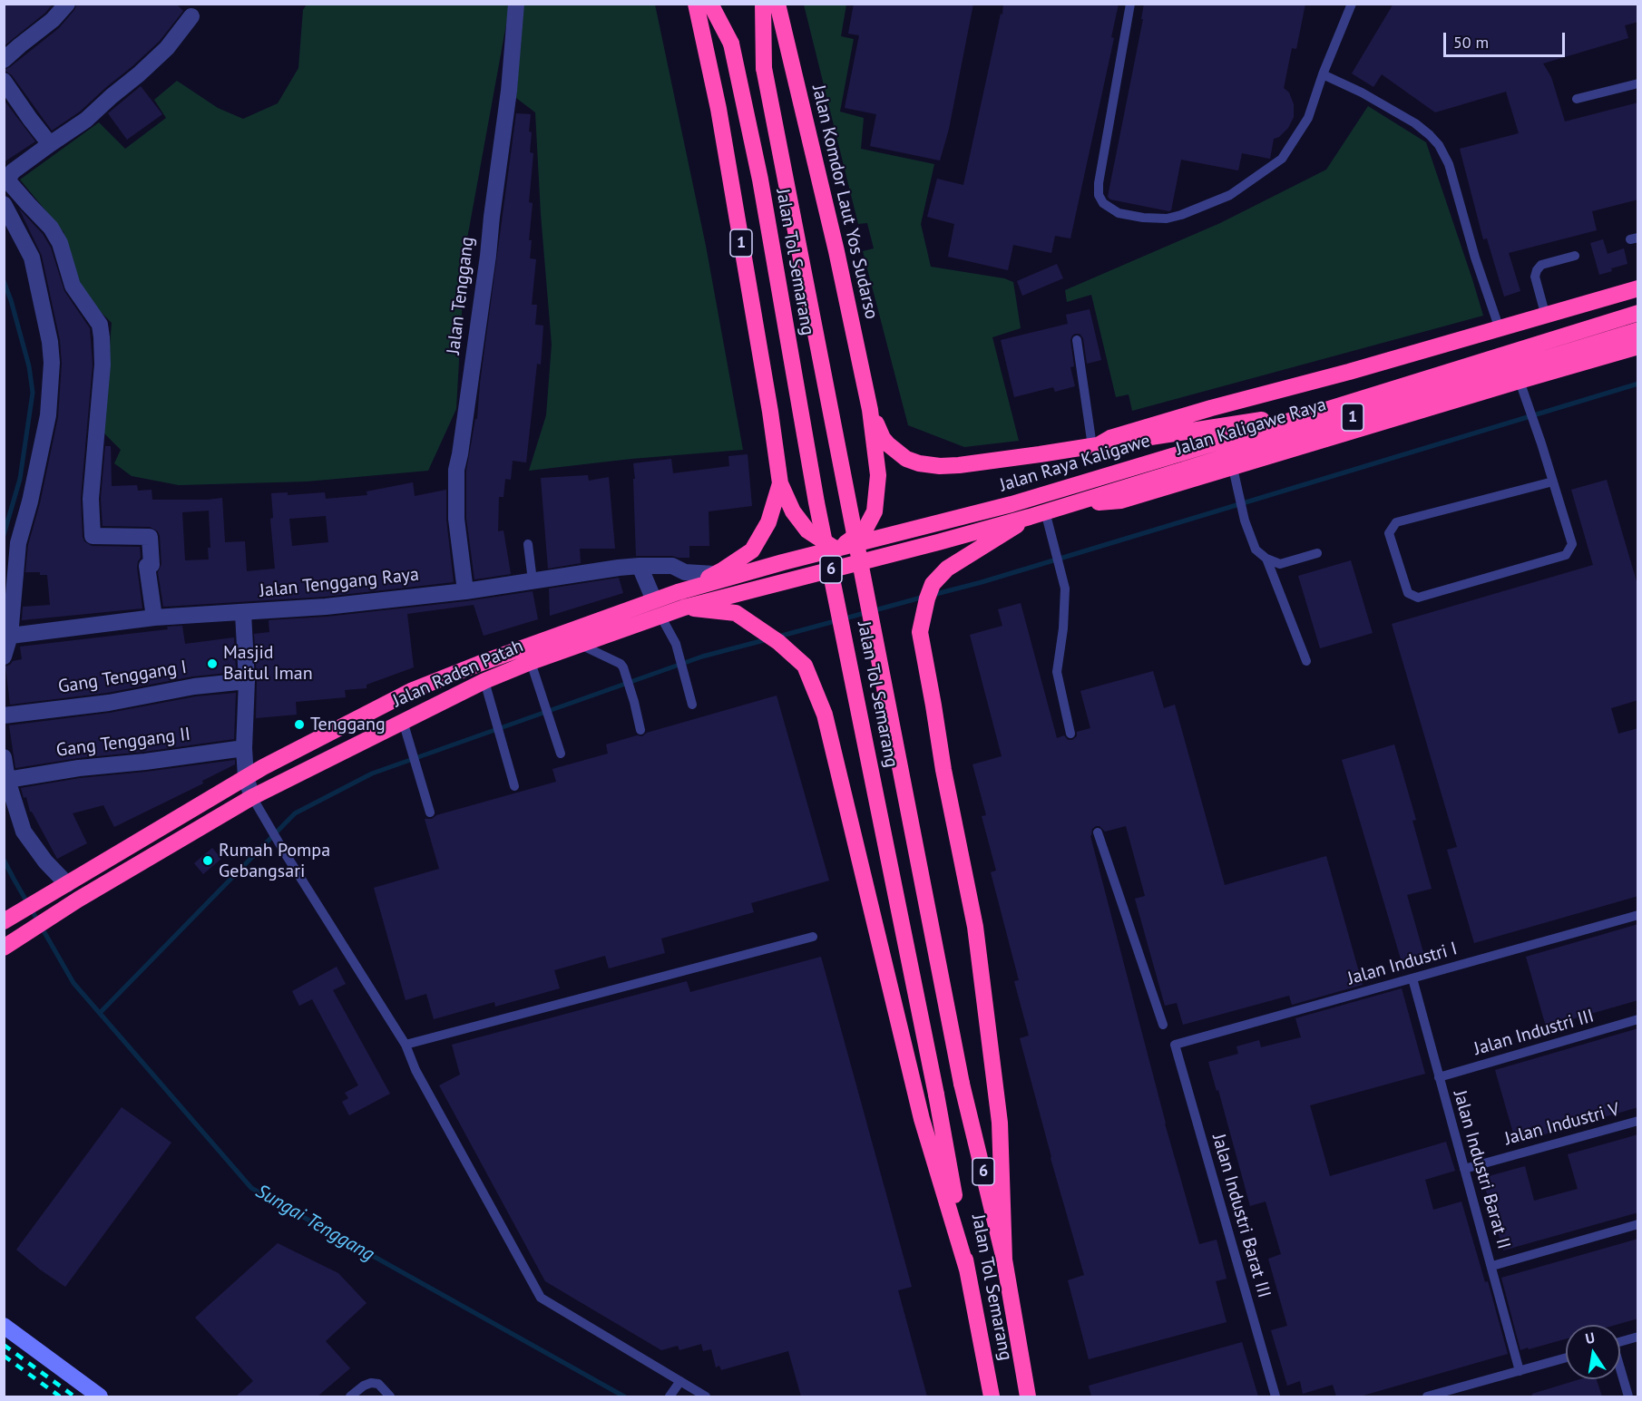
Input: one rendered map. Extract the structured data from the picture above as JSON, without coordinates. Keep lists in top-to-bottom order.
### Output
{
  "streets": {
    "highway": [
      "Jalan Komdor Laut Yos Sudarso",
      "1",
      "Jalan Tol Semarang",
      "Jalan Kaligawe Raya",
      "Jalan Raya Kaligawe",
      "6",
      "Jalan Raden Patah"
    ],
    "street": [
      "Jalan Tenggang",
      "Jalan Tenggang Raya",
      "Gang Tenggang I",
      "Gang Tenggang II"
    ],
    "lane": [
      "Jalan Industri I",
      "Jalan Industri III",
      "Jalan Industri V",
      "Jalan Industri Barat II",
      "Jalan Industri Barat III"
    ]
  },
  "crossings": [
    ["Jalan Komdor Laut Yos Sudarso", "1"],
    ["1", "Jalan Kaligawe Raya"],
    ["1", "Jalan Raya Kaligawe"],
    ["1", "Jalan Raden Patah"],
    ["Jalan Tenggang", "Jalan Tenggang Raya"],
    ["Jalan Kaligawe Raya", "Jalan Raya Kaligawe"],
    ["Jalan Kaligawe Raya", "Jalan Raden Patah"],
    ["Jalan Raya Kaligawe", "Jalan Raden Patah"],
    ["Jalan Industri I", "Jalan Industri Barat II"],
    ["Jalan Industri I", "Jalan Industri Barat III"],
    ["Jalan Industri III", "Jalan Industri Barat II"],
    ["Jalan Industri V", "Jalan Industri Barat II"]
  ],
  "water": ["Sungai Tenggang"],
  "places": ["Masjid Baitul Iman", "Tenggang", "Rumah Pompa Gebangsari"],
  "scale_bar": "50 m",
  "north": "top"
}
